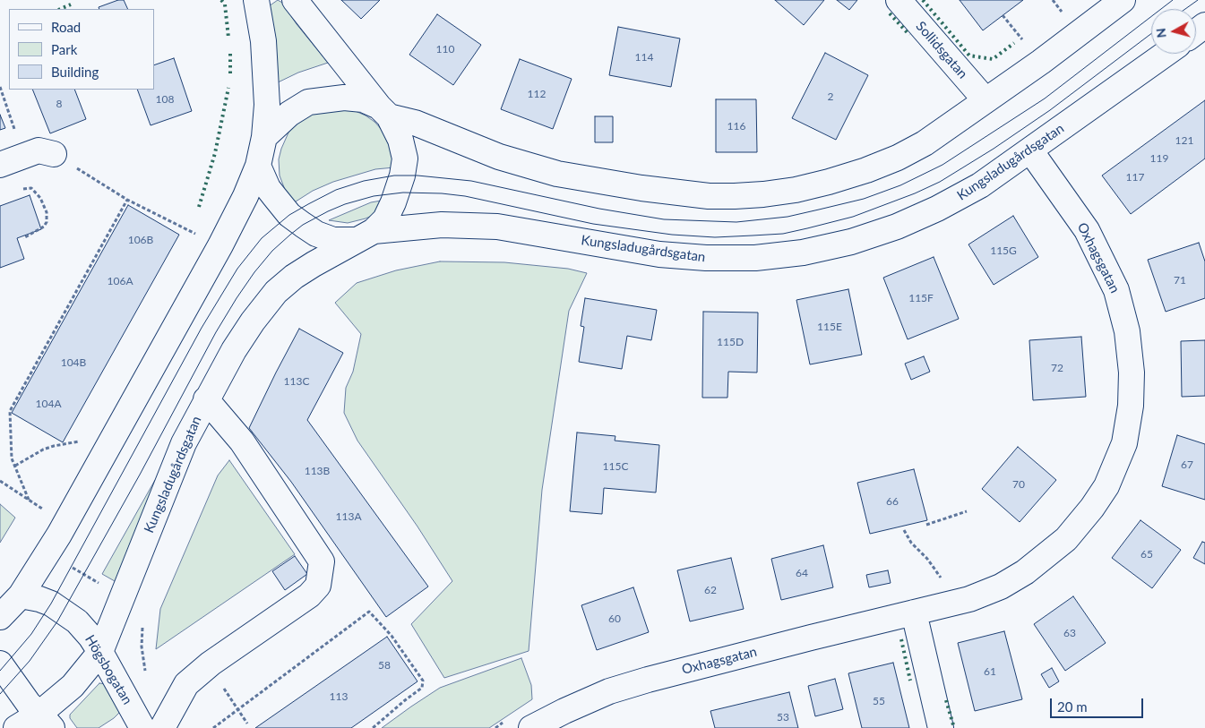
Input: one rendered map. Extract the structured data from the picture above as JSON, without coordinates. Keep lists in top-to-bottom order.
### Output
{
  "streets": {
    "street": [
      "Sollidsgatan",
      "Kungsladugårdsgatan",
      "Oxhagsgatan",
      "Högsbogatan"
    ]
  },
  "crossings": [
    ["Kungsladugårdsgatan", "Oxhagsgatan"],
    ["Kungsladugårdsgatan", "Högsbogatan"]
  ],
  "house_numbers": [
    "110",
    "114",
    "112",
    "2",
    "108",
    "8",
    "116",
    "121",
    "119",
    "117",
    "106B",
    "115G",
    "71",
    "106A",
    "115F",
    "115E",
    "115D",
    "104B",
    "72",
    "113C",
    "104A",
    "67",
    "115C",
    "113B",
    "70",
    "66",
    "113A",
    "65",
    "64",
    "62",
    "60",
    "63",
    "58",
    "61",
    "113",
    "55",
    "53"
  ],
  "legend": ["Road", "Park", "Building"],
  "scale_bar": "20 m",
  "north": "left"
}
